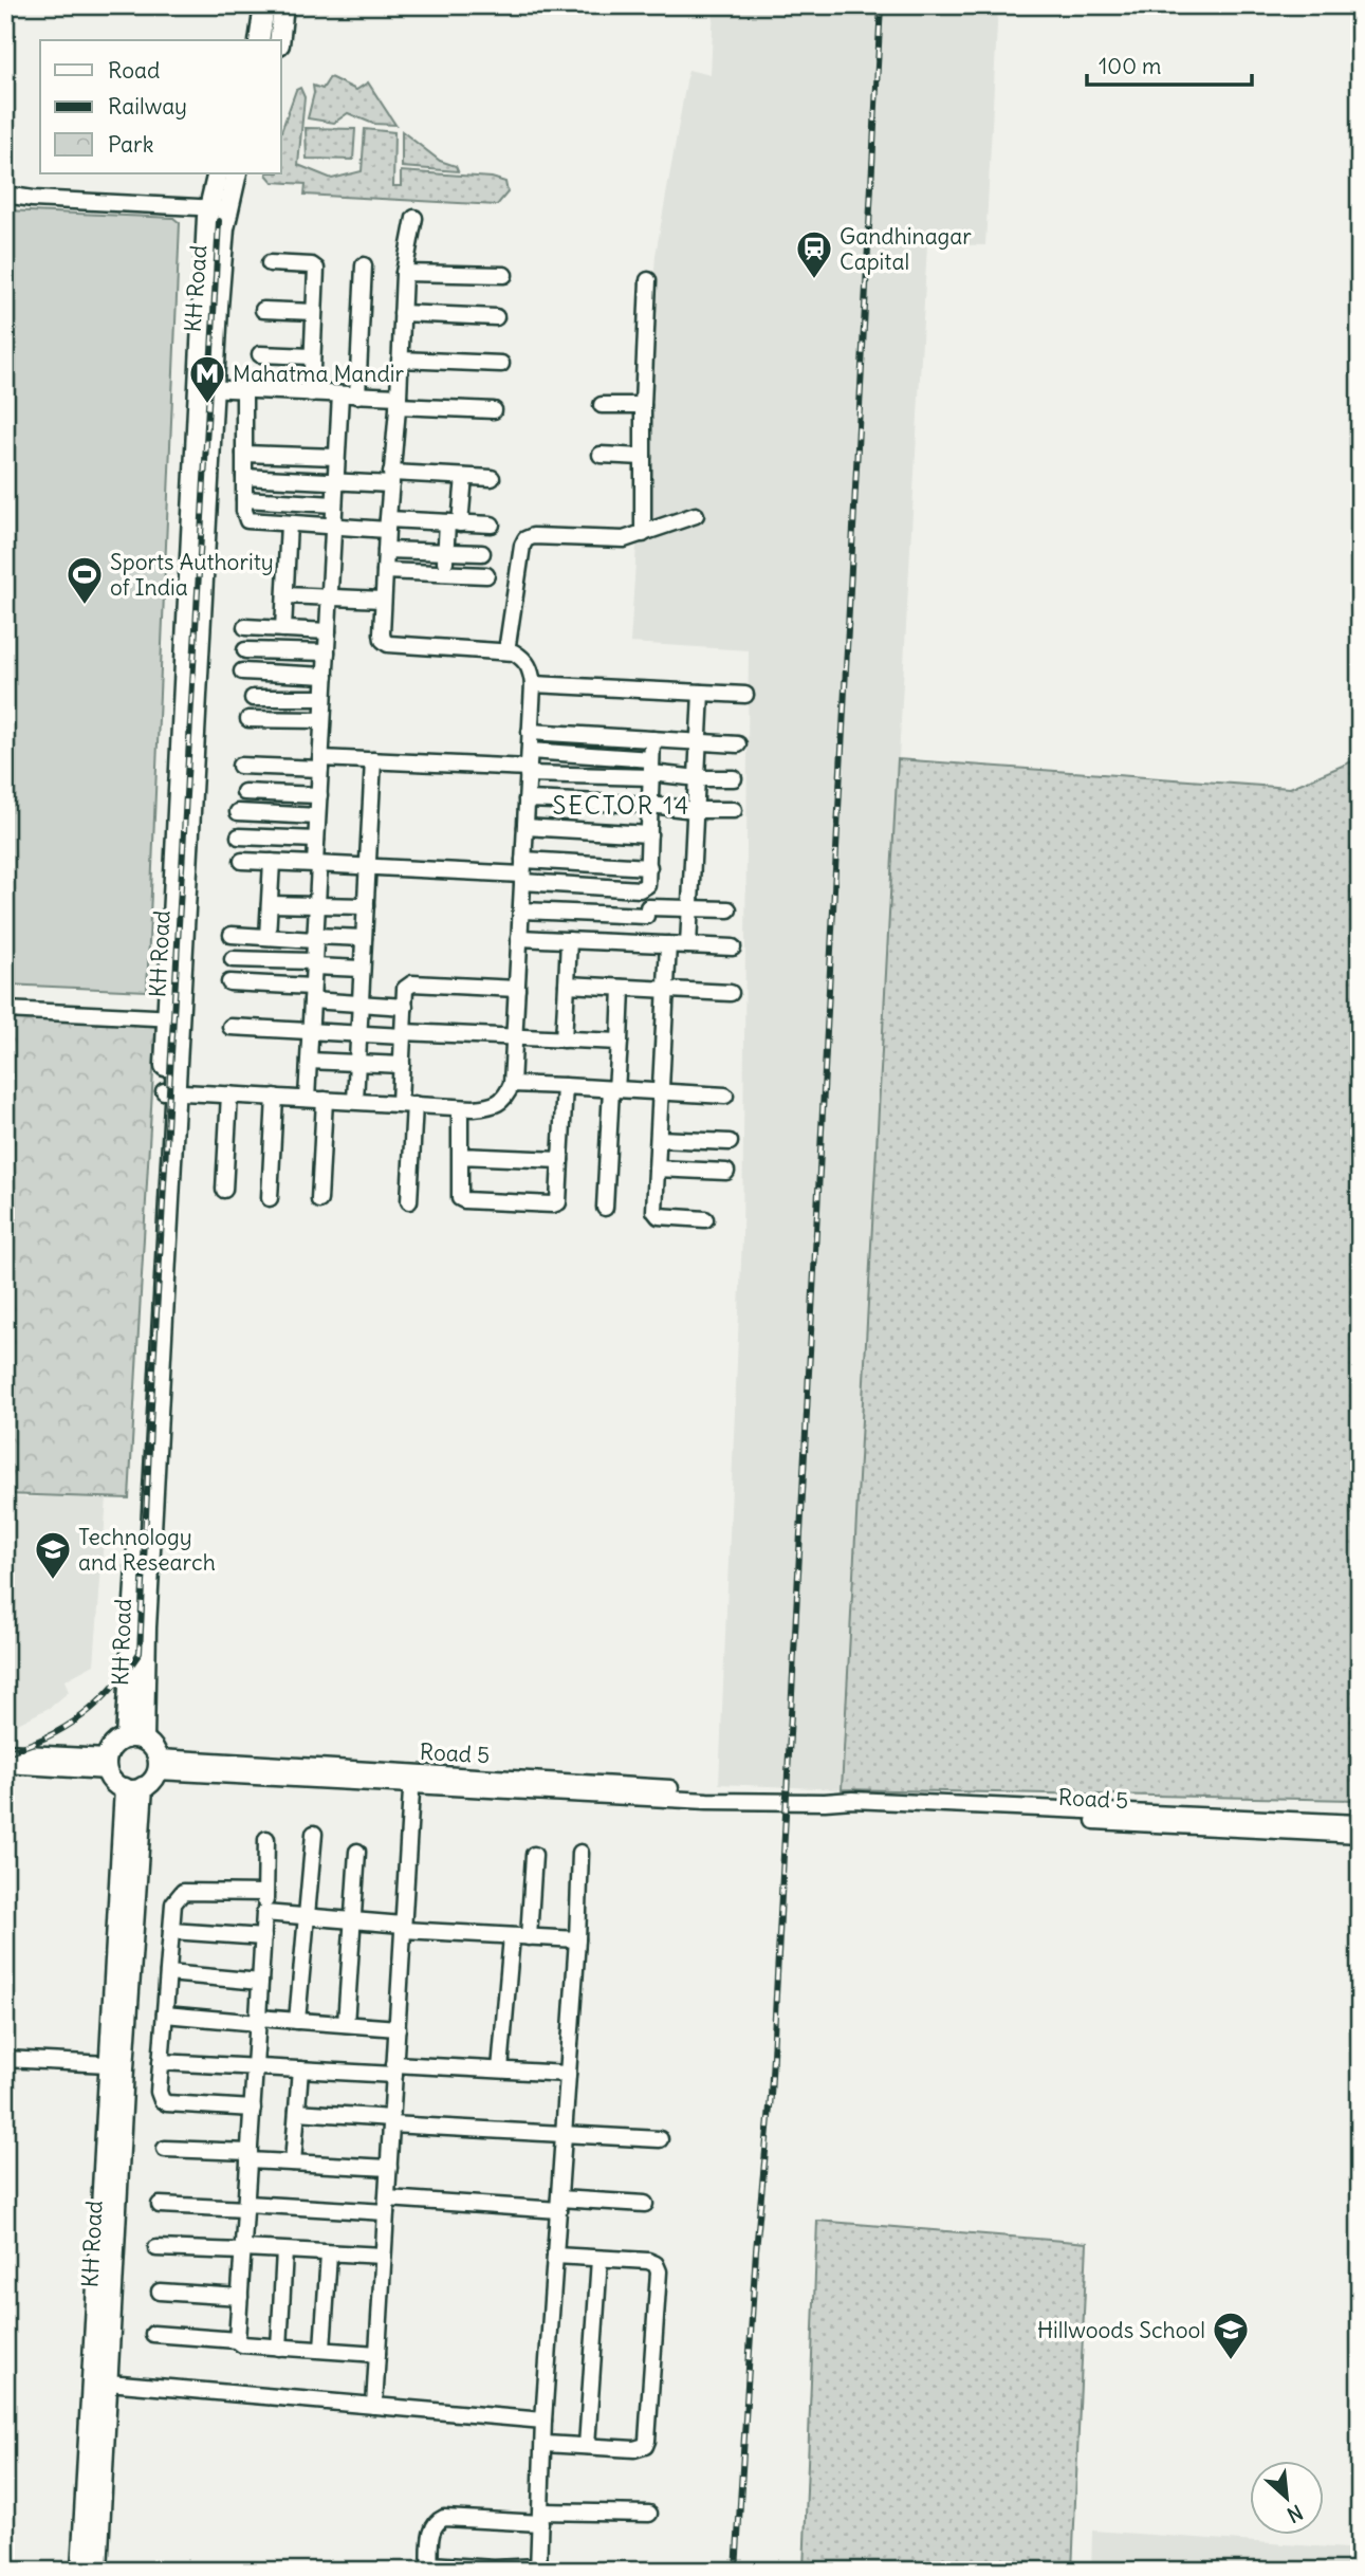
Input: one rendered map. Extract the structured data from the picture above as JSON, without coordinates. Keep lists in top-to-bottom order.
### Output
{
  "streets": {
    "main road": ["KH Road"],
    "street": ["Road 5"]
  },
  "crossings": [
    ["KH Road", "Road 5"]
  ],
  "districts": ["SECTOR 14"],
  "places": {
    "station": ["Gandhinagar Capital"],
    "metro station": ["Mahatma Mandir"],
    "sports": ["Sports Authority of India"],
    "school or university": ["Technology and Research", "Hillwoods School"]
  },
  "legend": ["Road", "Railway", "Park"],
  "scale_bar": "100 m",
  "north": "bottom right"
}
